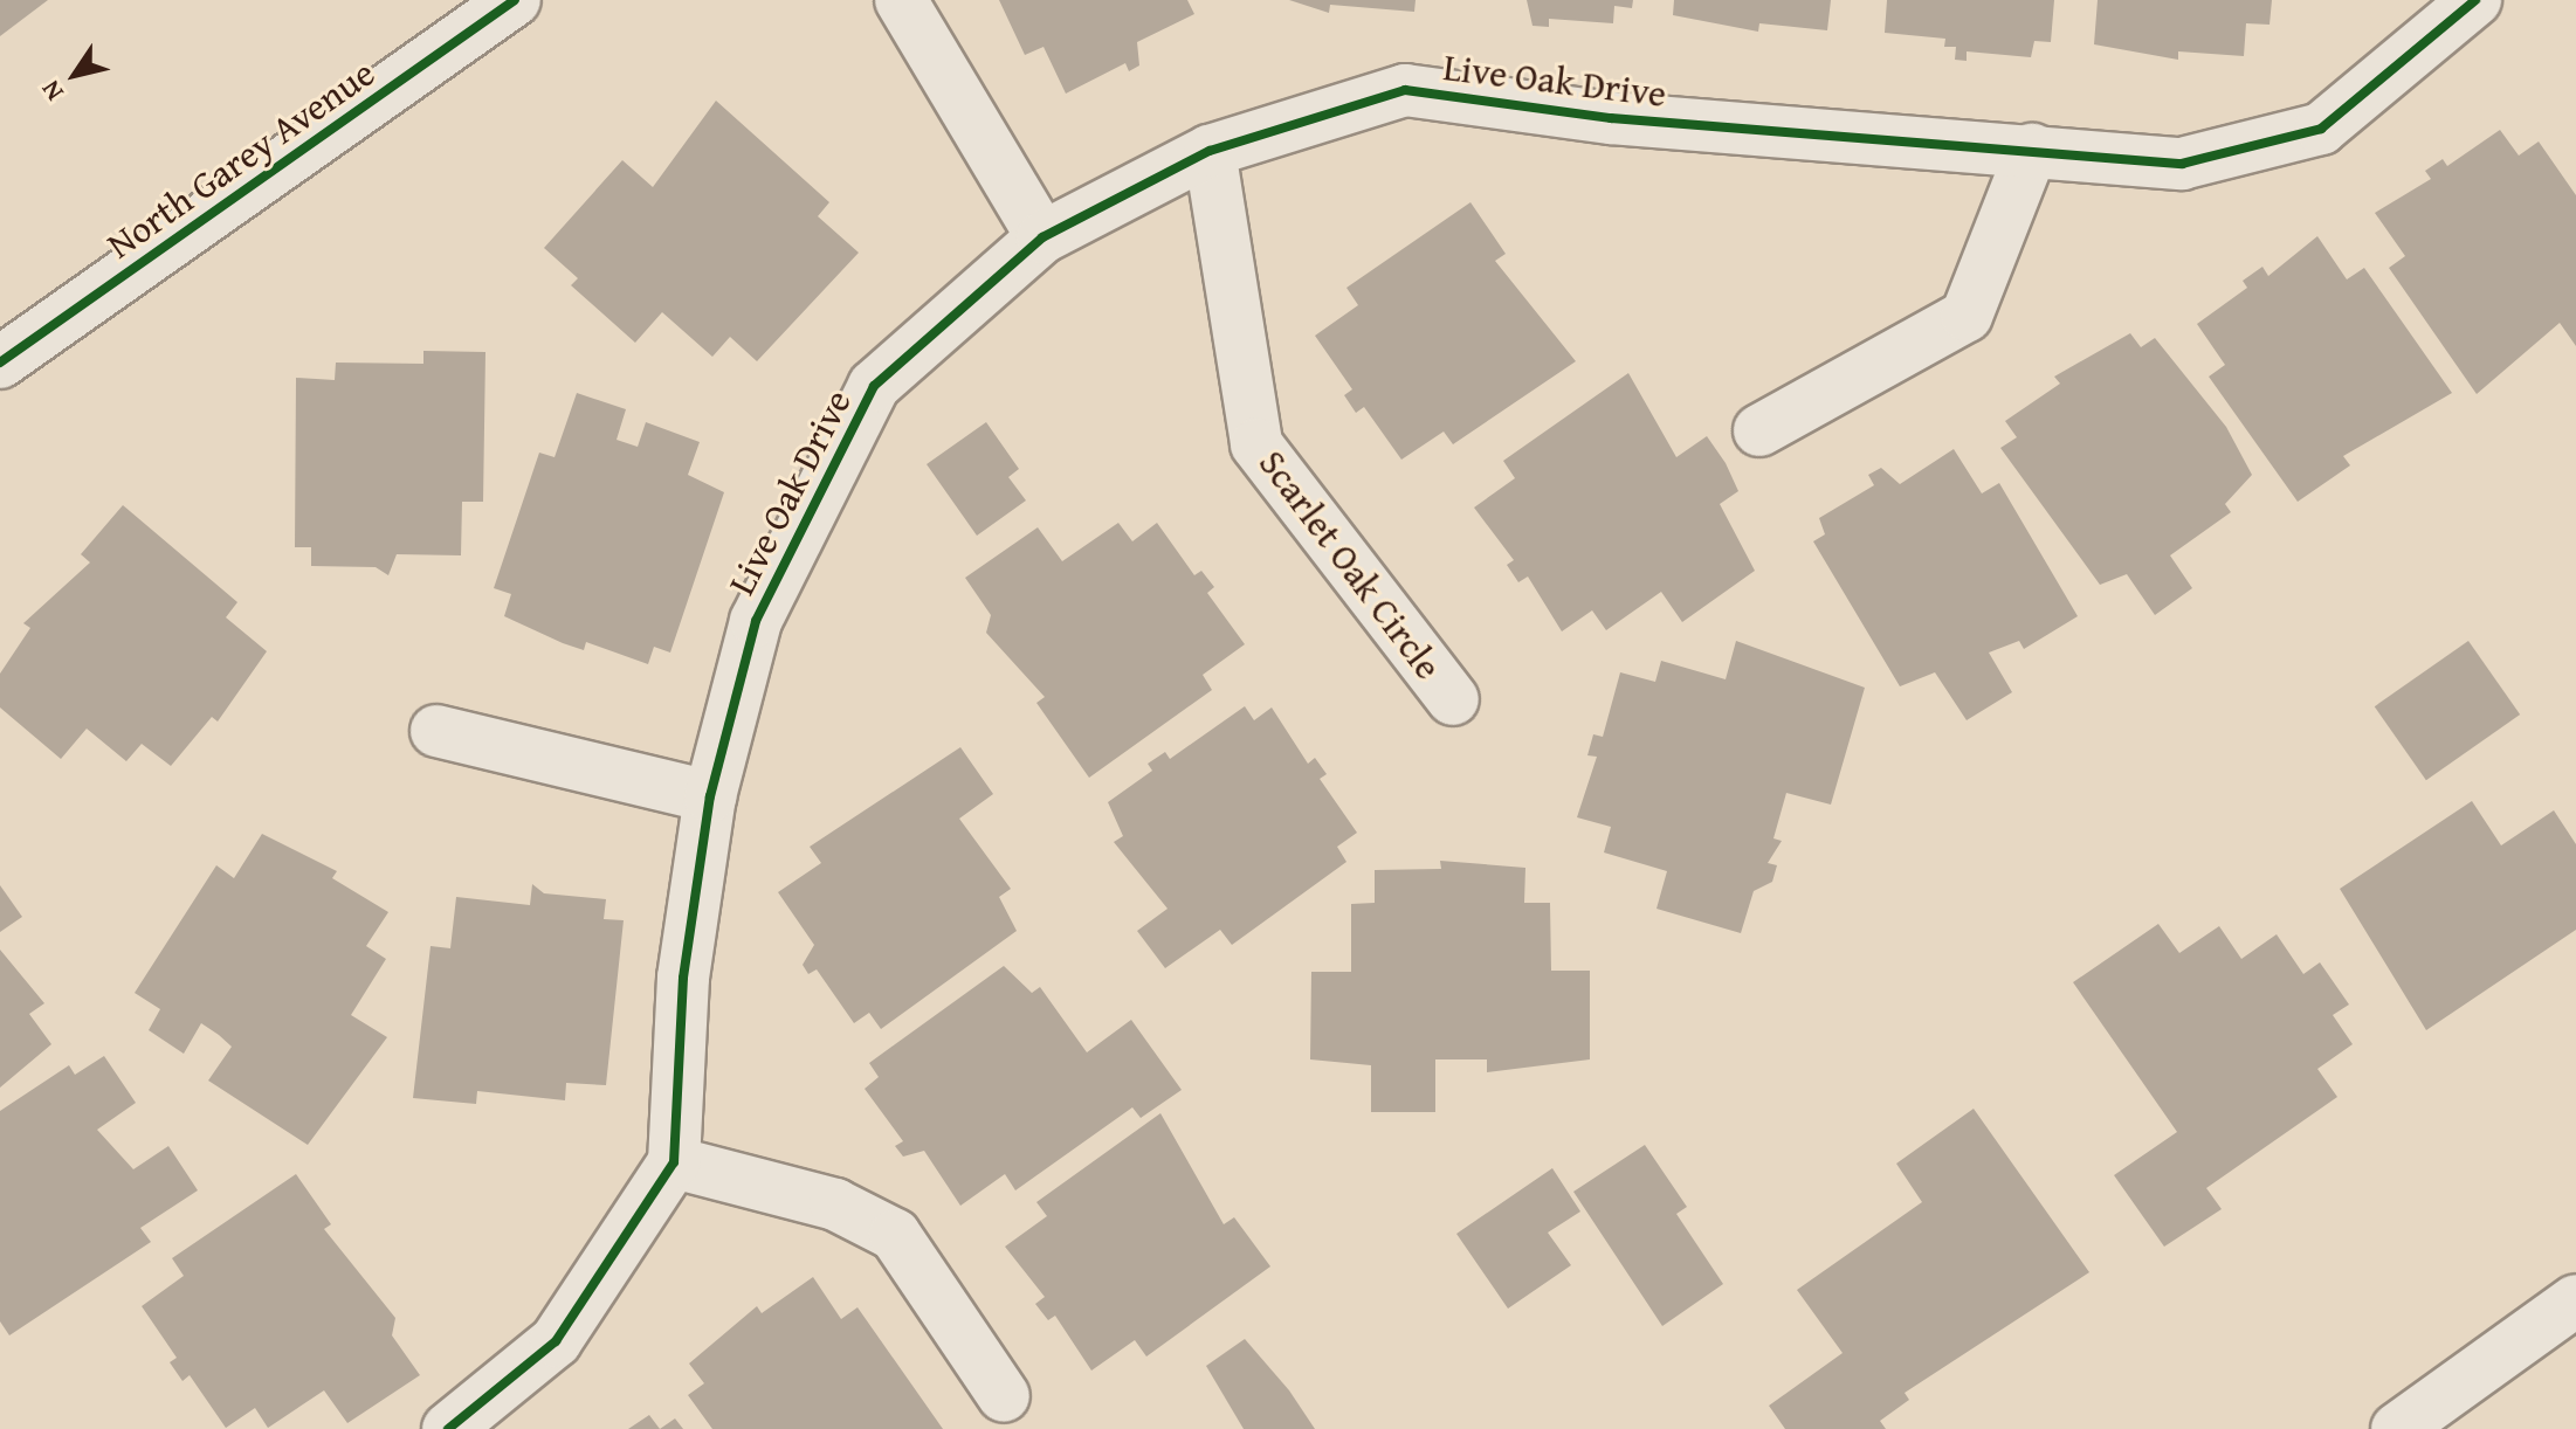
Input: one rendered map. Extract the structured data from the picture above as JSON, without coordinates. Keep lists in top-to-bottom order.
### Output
{
  "streets": {
    "street": ["Live Oak Drive", "North Garey Avenue", "Scarlet Oak Circle"]
  },
  "crossings": [
    ["Live Oak Drive", "Scarlet Oak Circle"]
  ],
  "north": "bottom left"
}
